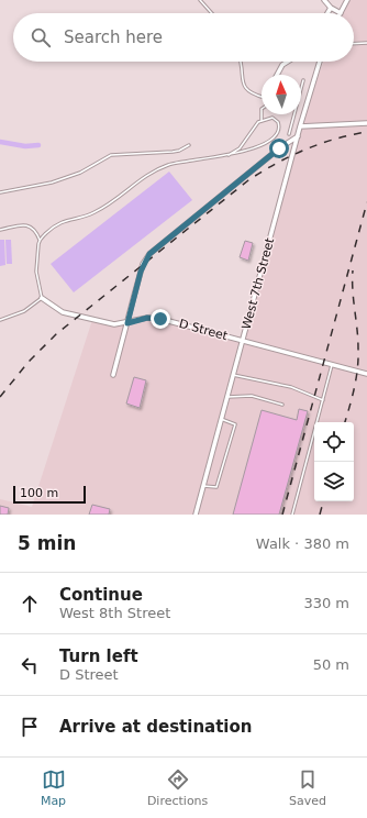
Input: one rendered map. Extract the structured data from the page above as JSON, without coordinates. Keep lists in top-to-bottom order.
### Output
{
  "streets": {
    "street": ["West 7th Street", "D Street"]
  },
  "crossings": [
    ["West 7th Street", "D Street"]
  ],
  "scale_bar": "100 m",
  "north": "top",
  "page": {
    "search": "Search here",
    "scale": "100 m",
    "heading": ["5 min", "Walk · 380 m"],
    "list": [
      ["Continue", "West 8th Street", "330 m"],
      ["Turn left", "D Street", "50 m"],
      "Arrive at destination"
    ],
    "nav": ["Map", "Directions", "Saved"]
  }
}
